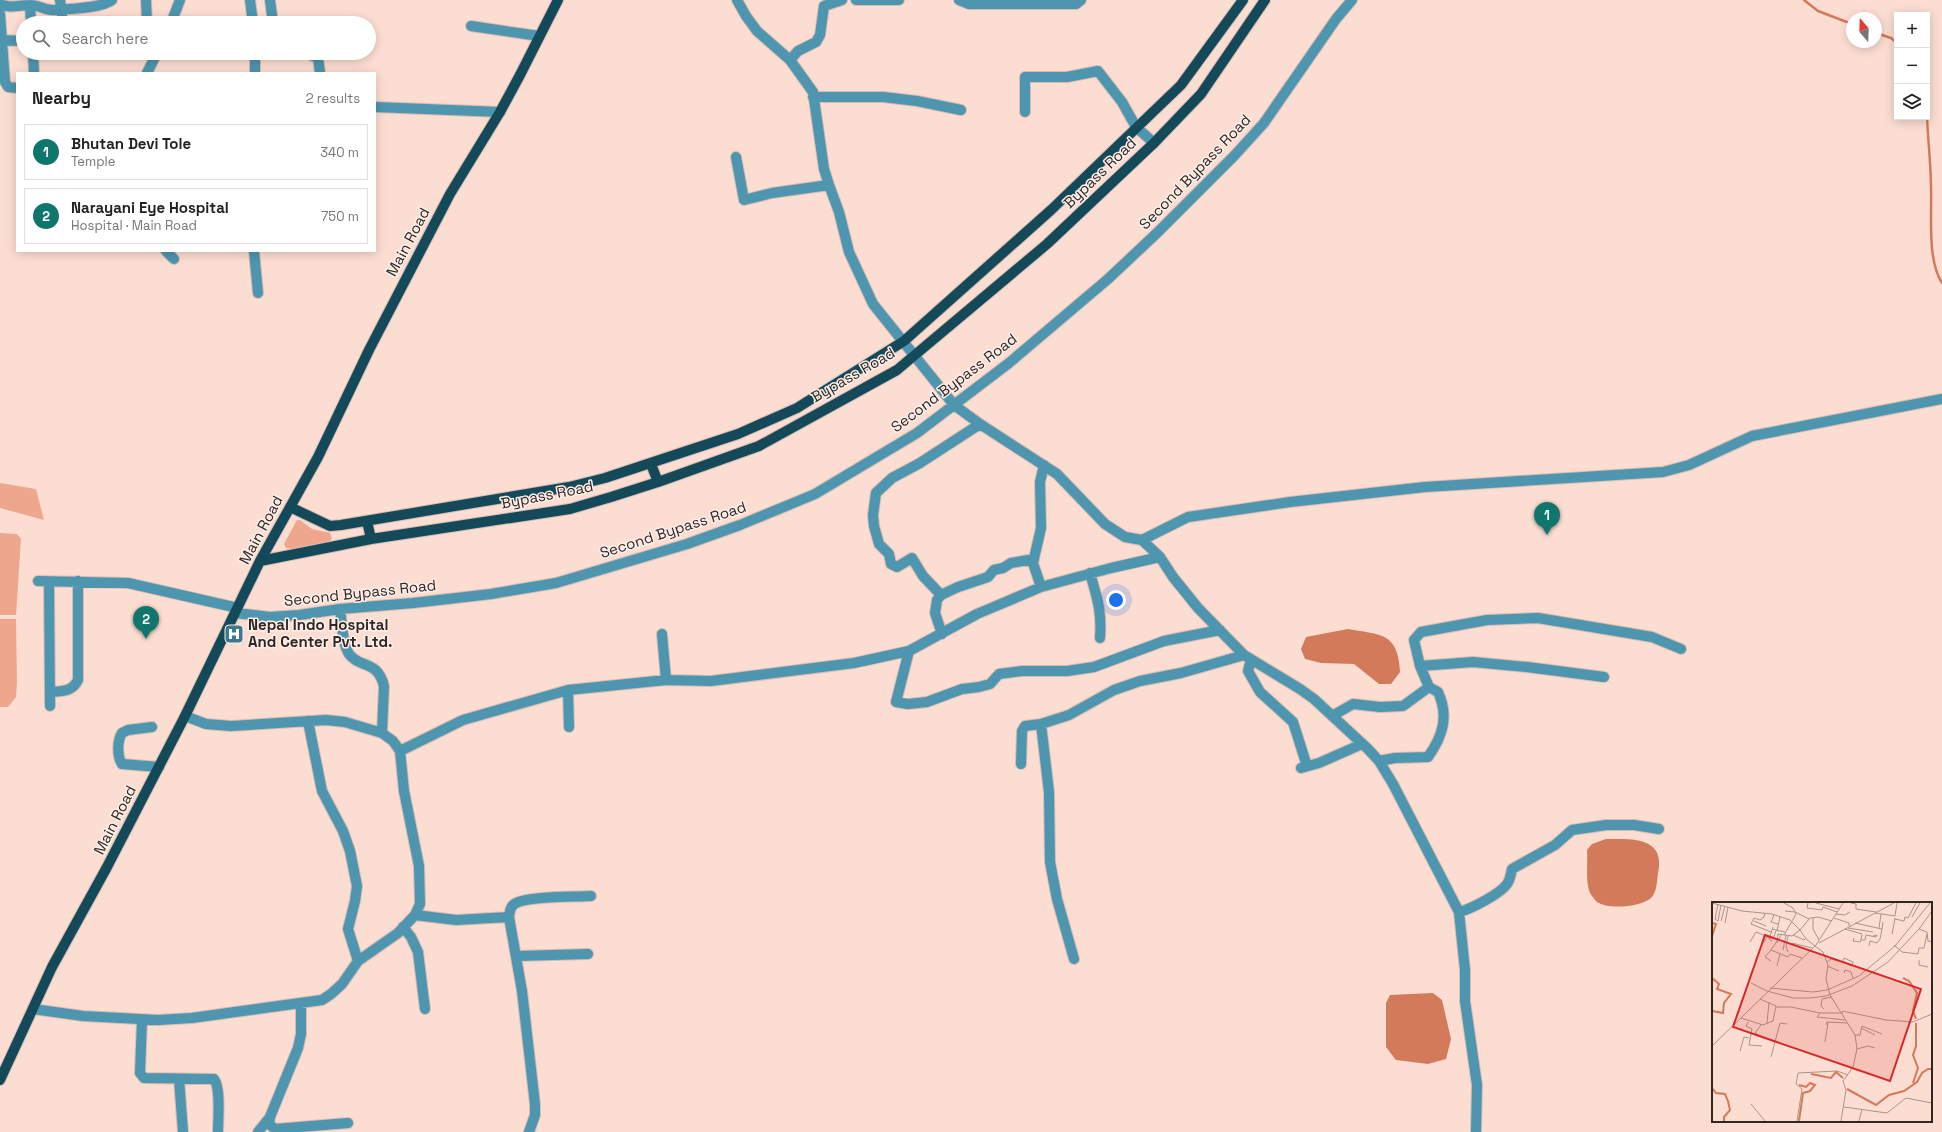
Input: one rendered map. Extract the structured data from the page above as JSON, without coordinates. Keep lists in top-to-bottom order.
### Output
{
  "streets": {
    "main road": ["Bypass Road", "Main Road"],
    "street": ["Second Bypass Road"]
  },
  "crossings": [
    ["Second Bypass Road", "Main Road"],
    ["Bypass Road", "Main Road"]
  ],
  "places": {
    "hospital": ["Nepal Indo Hospital And Center Pvt. Ltd."]
  },
  "north": "top",
  "page": {
    "map_buttons": ["+", "−"],
    "search": "Search here",
    "heading": ["Nearby", "2 results"],
    "list": [
      {
        "mark": "1",
        "name": "Bhutan Devi Tole",
        "note": "Temple",
        "value": "340 m"
      },
      {
        "mark": "2",
        "name": "Narayani Eye Hospital",
        "note": "Hospital · Main Road",
        "value": "750 m"
      }
    ],
    "pins": ["1", "2"]
  }
}
